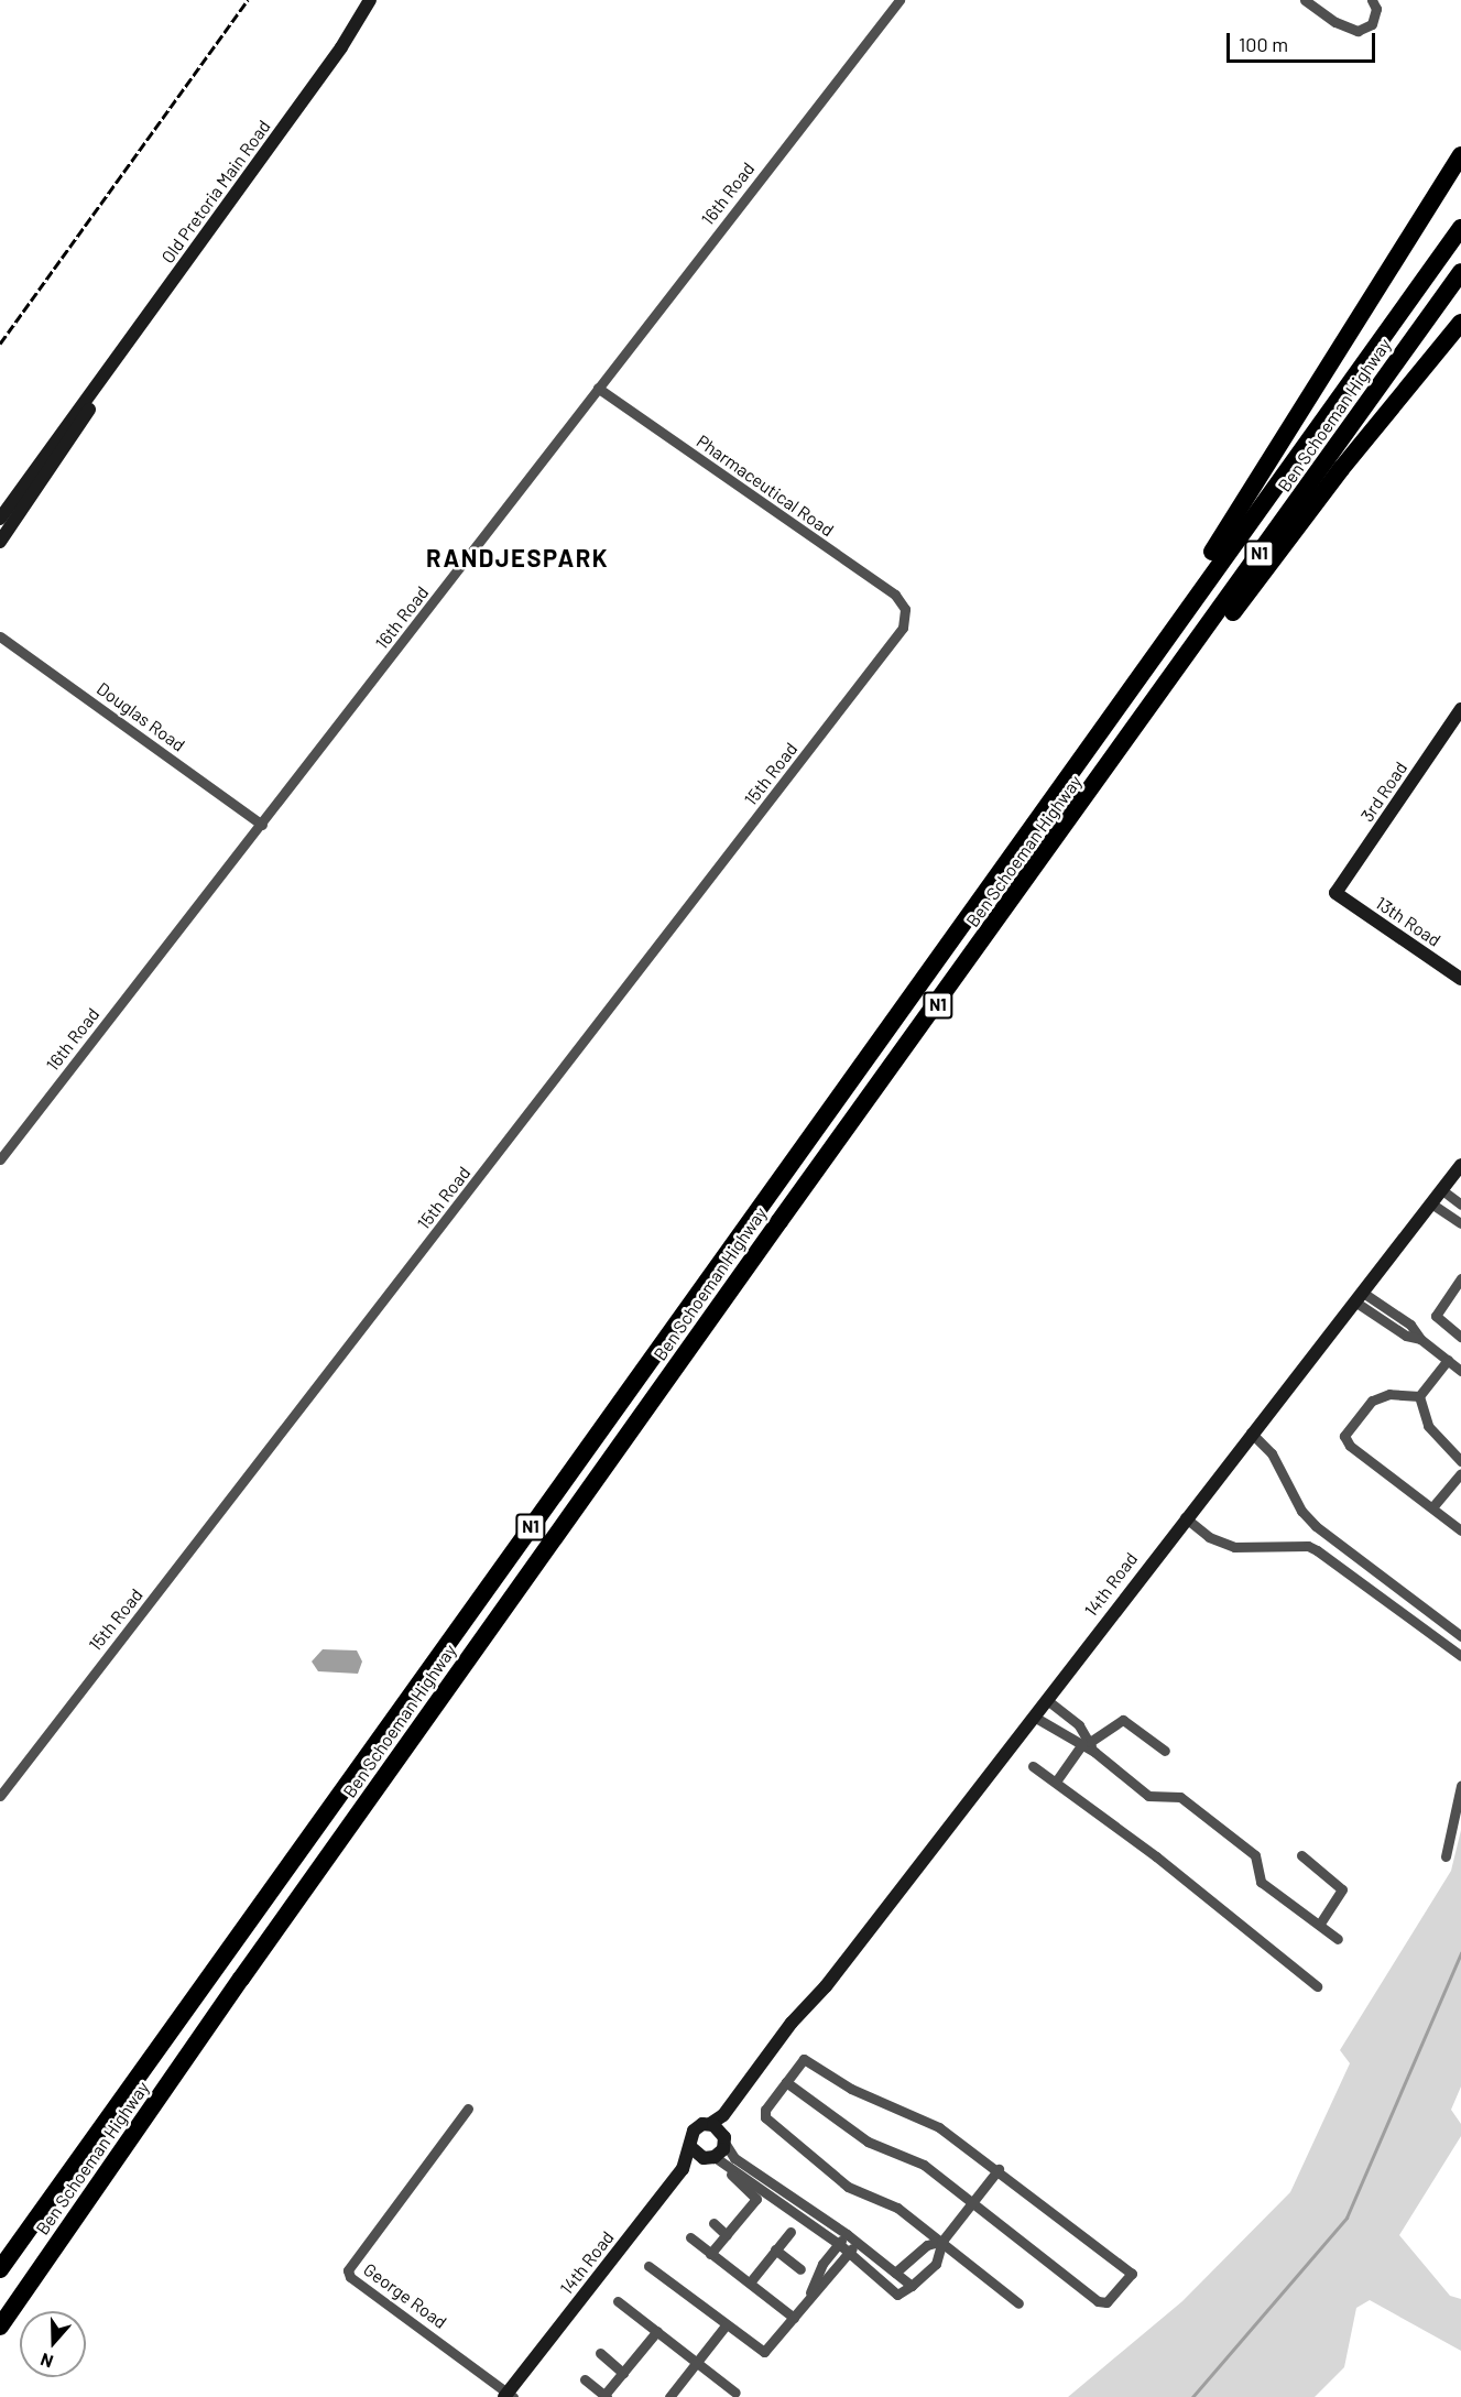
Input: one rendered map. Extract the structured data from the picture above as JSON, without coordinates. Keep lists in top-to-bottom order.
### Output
{
  "streets": {
    "highway": ["Ben Schoeman Highway", "N1"],
    "street": [
      "Old Pretoria Main Road",
      "16th Road",
      "Pharmaceutical Road",
      "Douglas Road",
      "15th Road",
      "3rd Road",
      "13th Road",
      "14th Road",
      "George Road"
    ]
  },
  "crossings": [
    ["16th Road", "Pharmaceutical Road"],
    ["16th Road", "Douglas Road"],
    ["Pharmaceutical Road", "15th Road"],
    ["3rd Road", "13th Road"],
    ["14th Road", "George Road"]
  ],
  "districts": ["RANDJESPARK"],
  "scale_bar": "100 m",
  "north": "bottom"
}
